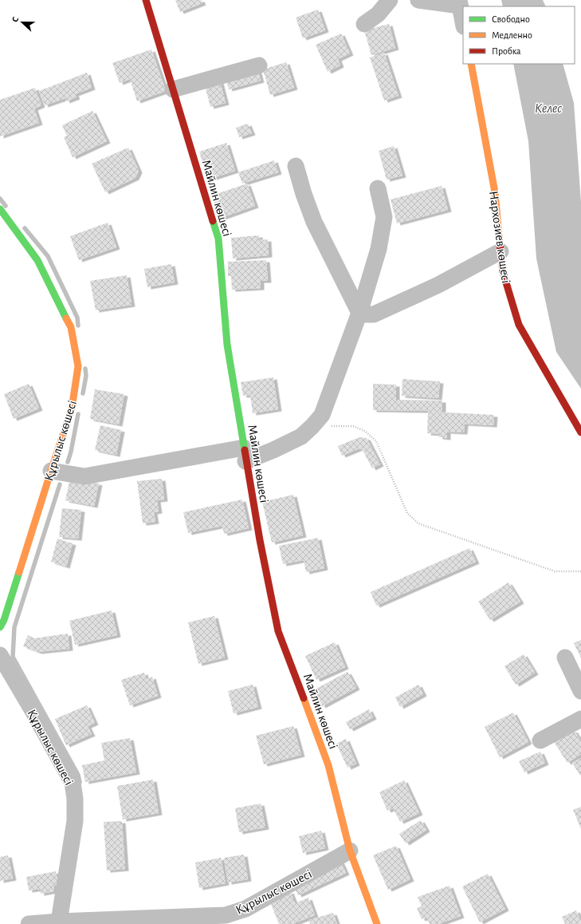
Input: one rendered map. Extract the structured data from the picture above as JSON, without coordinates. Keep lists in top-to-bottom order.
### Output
{
  "streets": {
    "street": ["Майлин көшесі", "Нархозиев көшесі", "Құрылыс көшесі"]
  },
  "crossings": [
    ["Майлин көшесі", "Құрылыс көшесі"]
  ],
  "water": ["Келес"],
  "legend": ["Свободно", "Медленно", "Пробка"],
  "north": "left"
}
